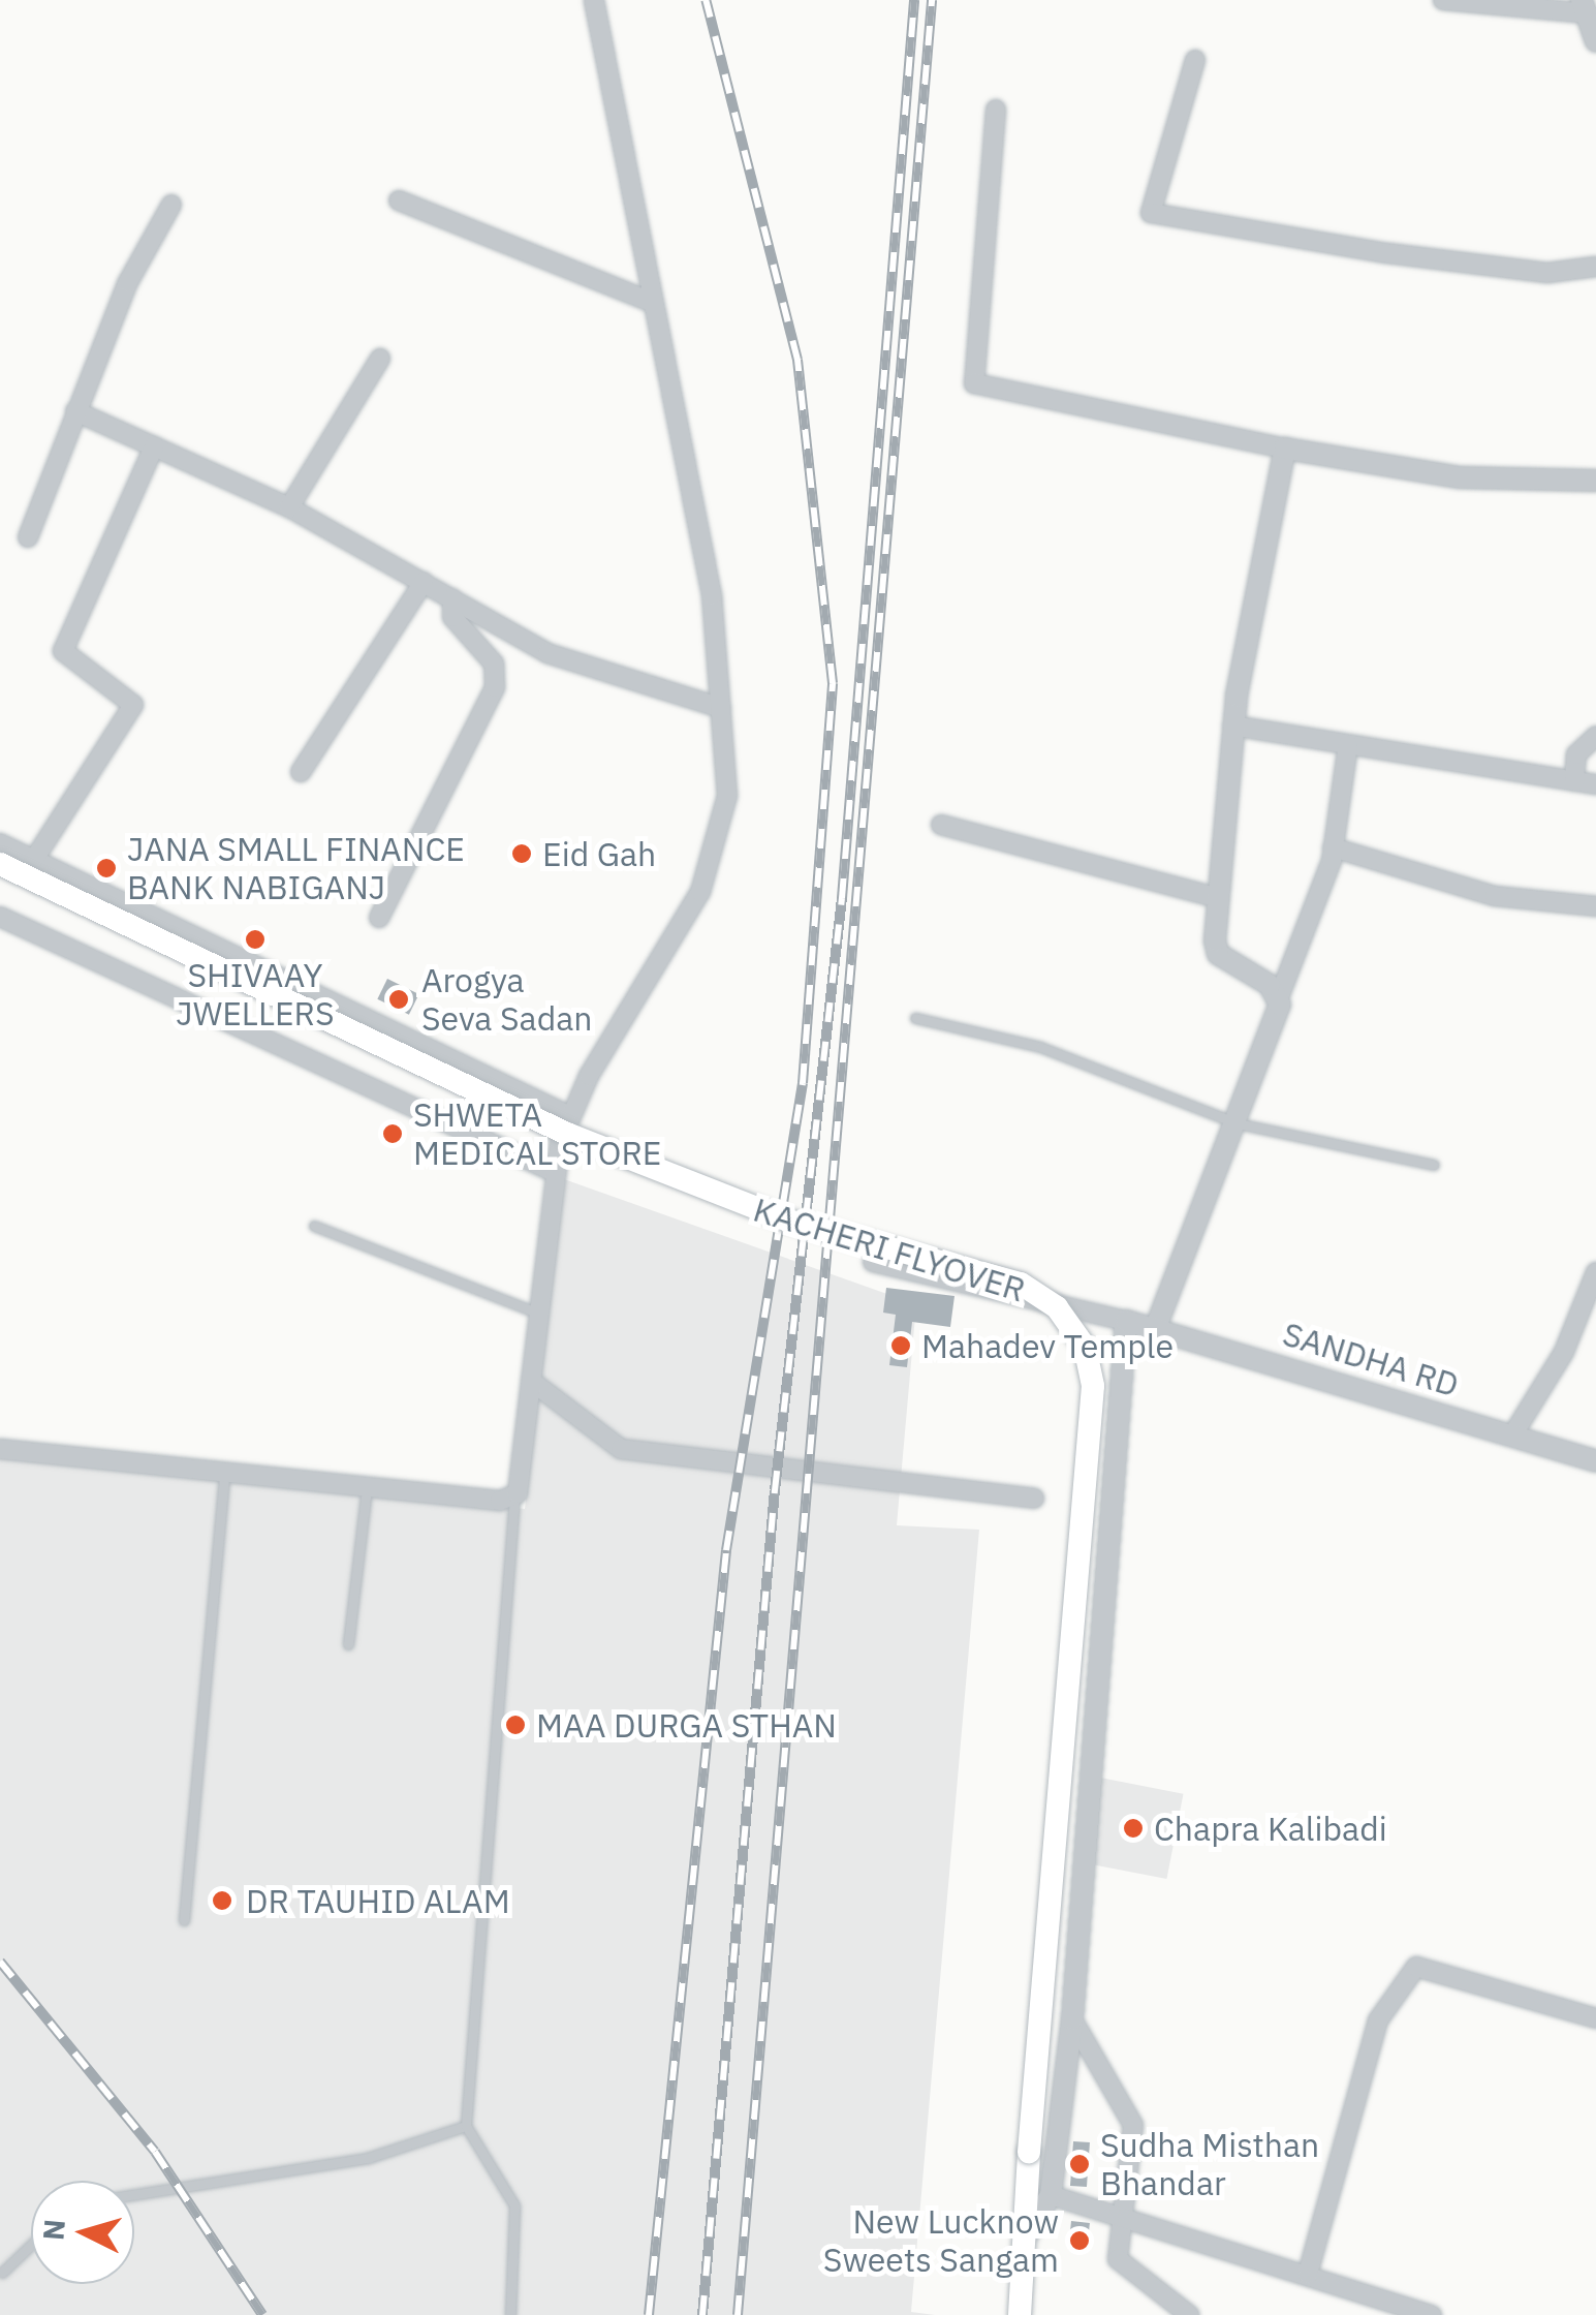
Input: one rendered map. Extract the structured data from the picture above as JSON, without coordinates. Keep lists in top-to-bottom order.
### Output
{
  "streets": {
    "main road": ["KACHERI FLYOVER"],
    "street": ["SANDHA RD"]
  },
  "places": [
    "Eid Gah",
    "JANA SMALL FINANCE BANK NABIGANJ",
    "SHIVAAY JWELLERS",
    "Arogya Seva Sadan",
    "SHWETA MEDICAL STORE",
    "Mahadev Temple",
    "MAA DURGA STHAN",
    "Chapra Kalibadi",
    "DR TAUHID ALAM",
    "Sudha Misthan Bhandar",
    "New Lucknow Sweets Sangam"
  ],
  "north": "left"
}
